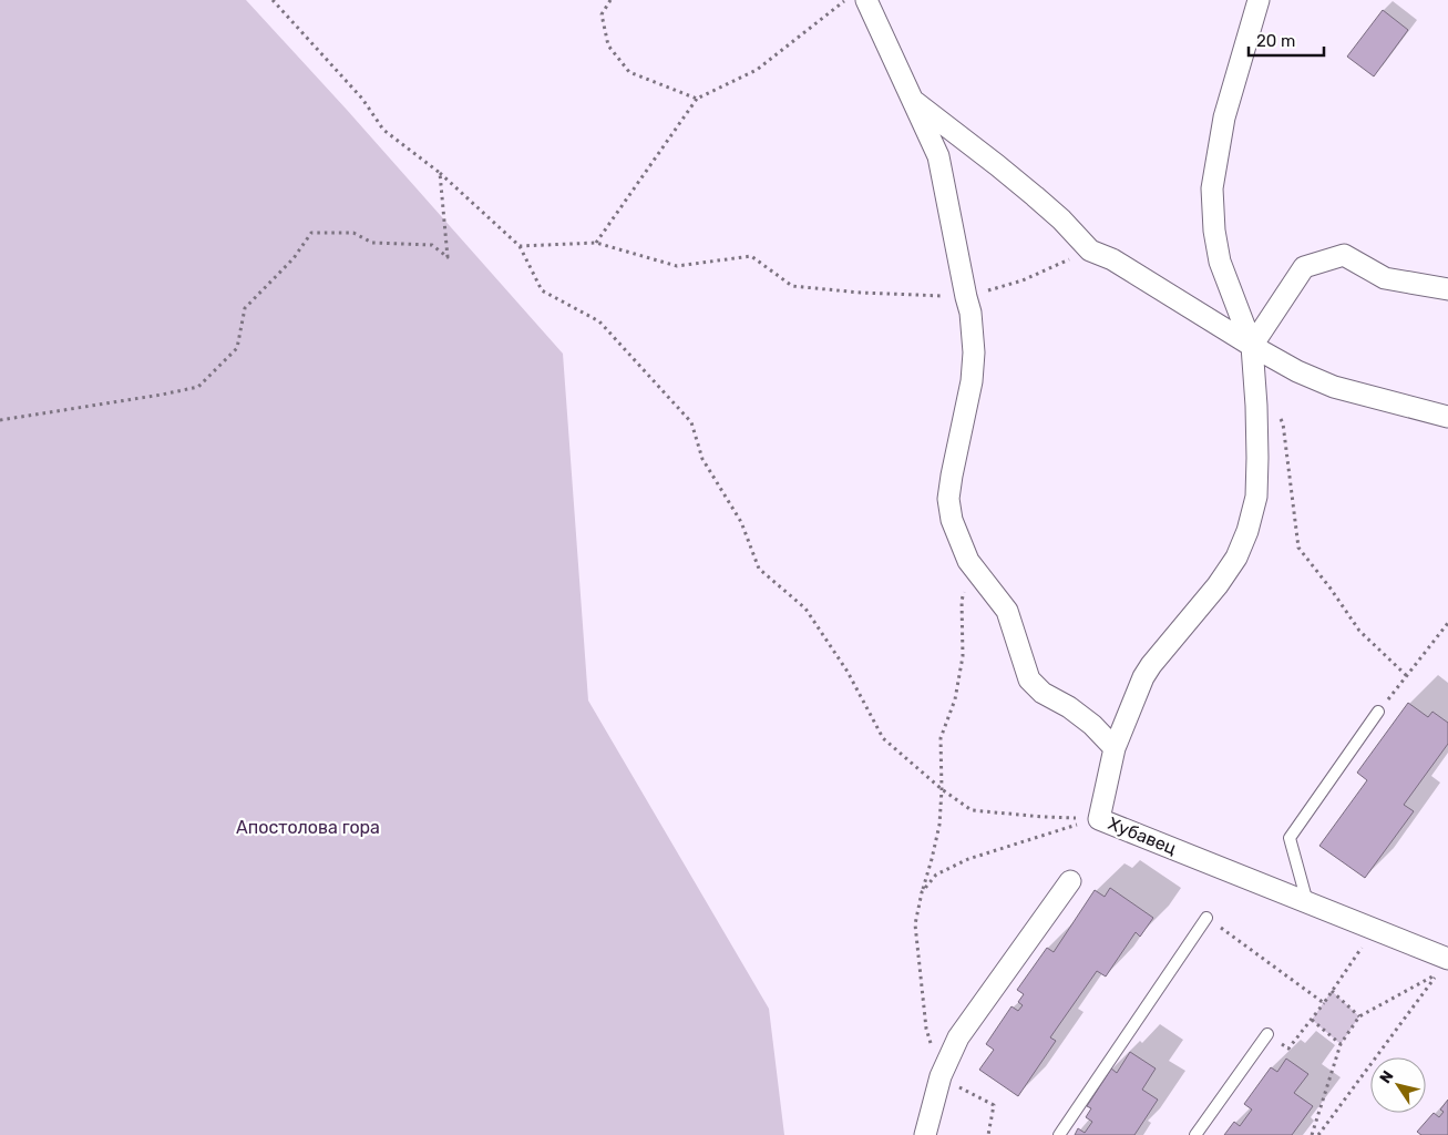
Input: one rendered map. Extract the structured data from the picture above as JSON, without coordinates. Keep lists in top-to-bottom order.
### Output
{
  "streets": {
    "street": ["Хубавец"]
  },
  "parks": ["Апостолова гора"],
  "scale_bar": "20 m",
  "north": "top left"
}
